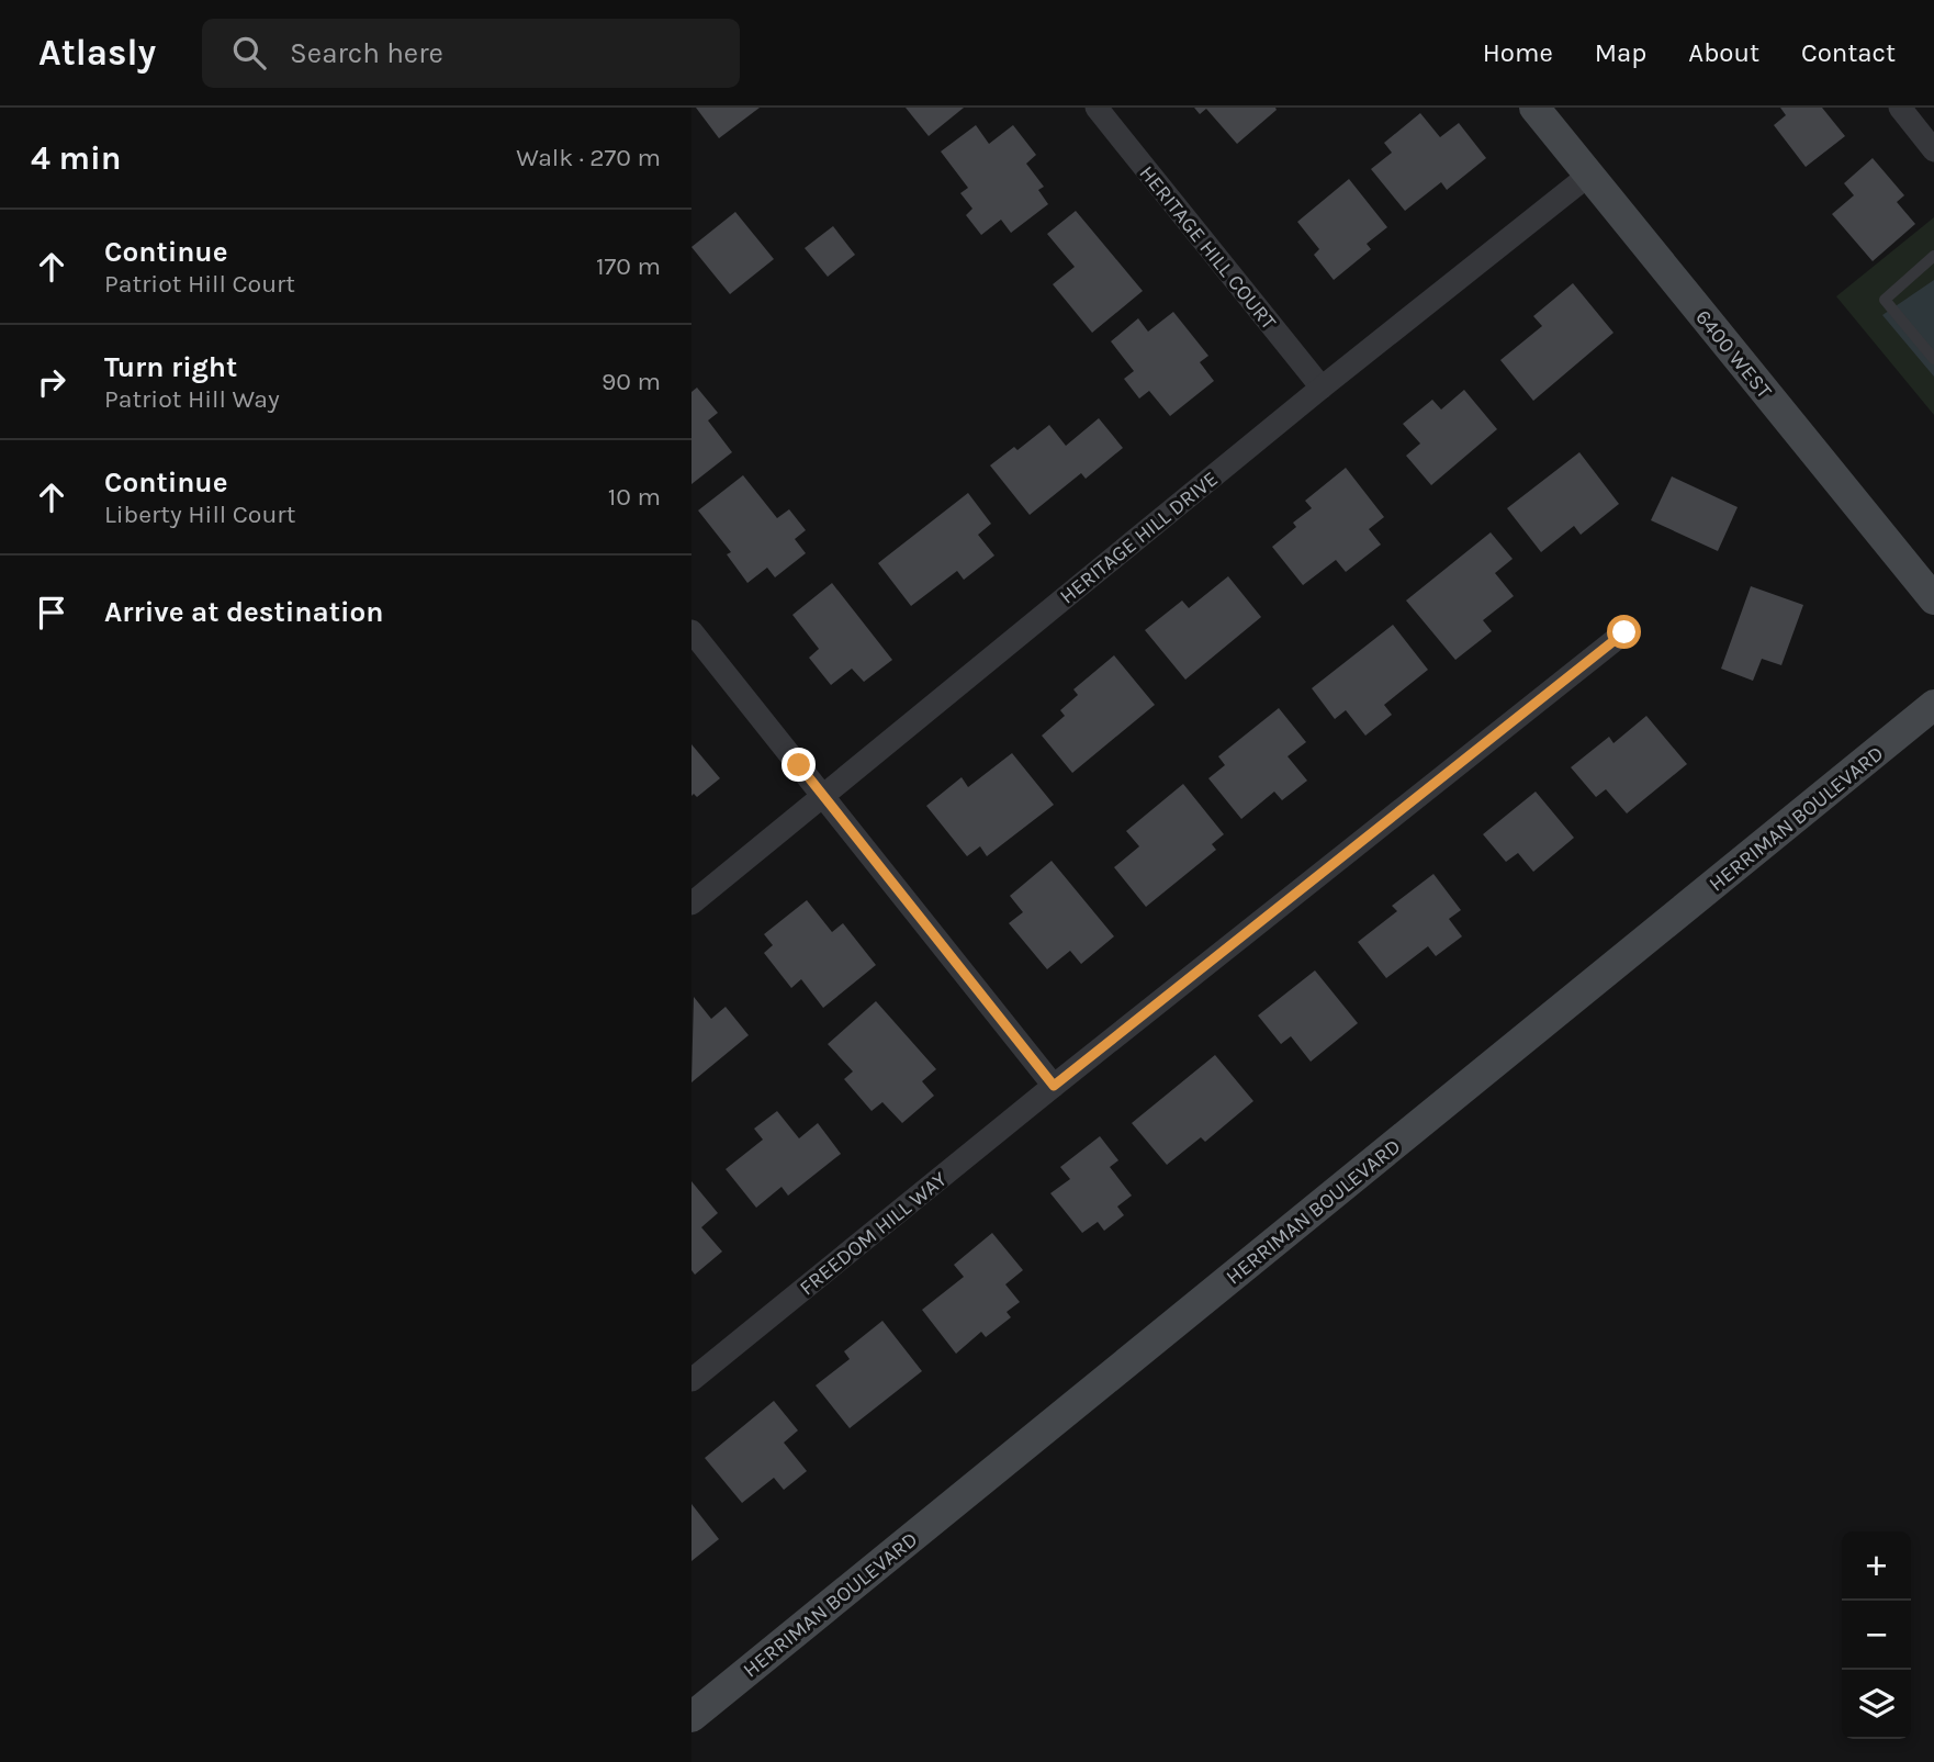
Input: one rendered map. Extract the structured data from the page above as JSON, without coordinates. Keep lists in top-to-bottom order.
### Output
{
  "streets": {
    "street": [
      "HERITAGE HILL COURT",
      "6400 WEST",
      "HERITAGE HILL DRIVE",
      "HERRIMAN BOULEVARD",
      "FREEDOM HILL WAY"
    ]
  },
  "crossings": [
    ["HERITAGE HILL COURT", "HERITAGE HILL DRIVE"],
    ["6400 WEST", "HERITAGE HILL DRIVE"]
  ],
  "page": {
    "header": "Atlasly",
    "search": "Search here",
    "nav": [
      "Home",
      "Map",
      "About",
      "Contact"
    ],
    "heading": ["4 min", "Walk · 270 m"],
    "list": [
      ["Continue", "Patriot Hill Court", "170 m"],
      ["Turn right", "Patriot Hill Way", "90 m"],
      ["Continue", "Liberty Hill Court", "10 m"],
      "Arrive at destination"
    ],
    "map_buttons": ["+", "−"]
  }
}
